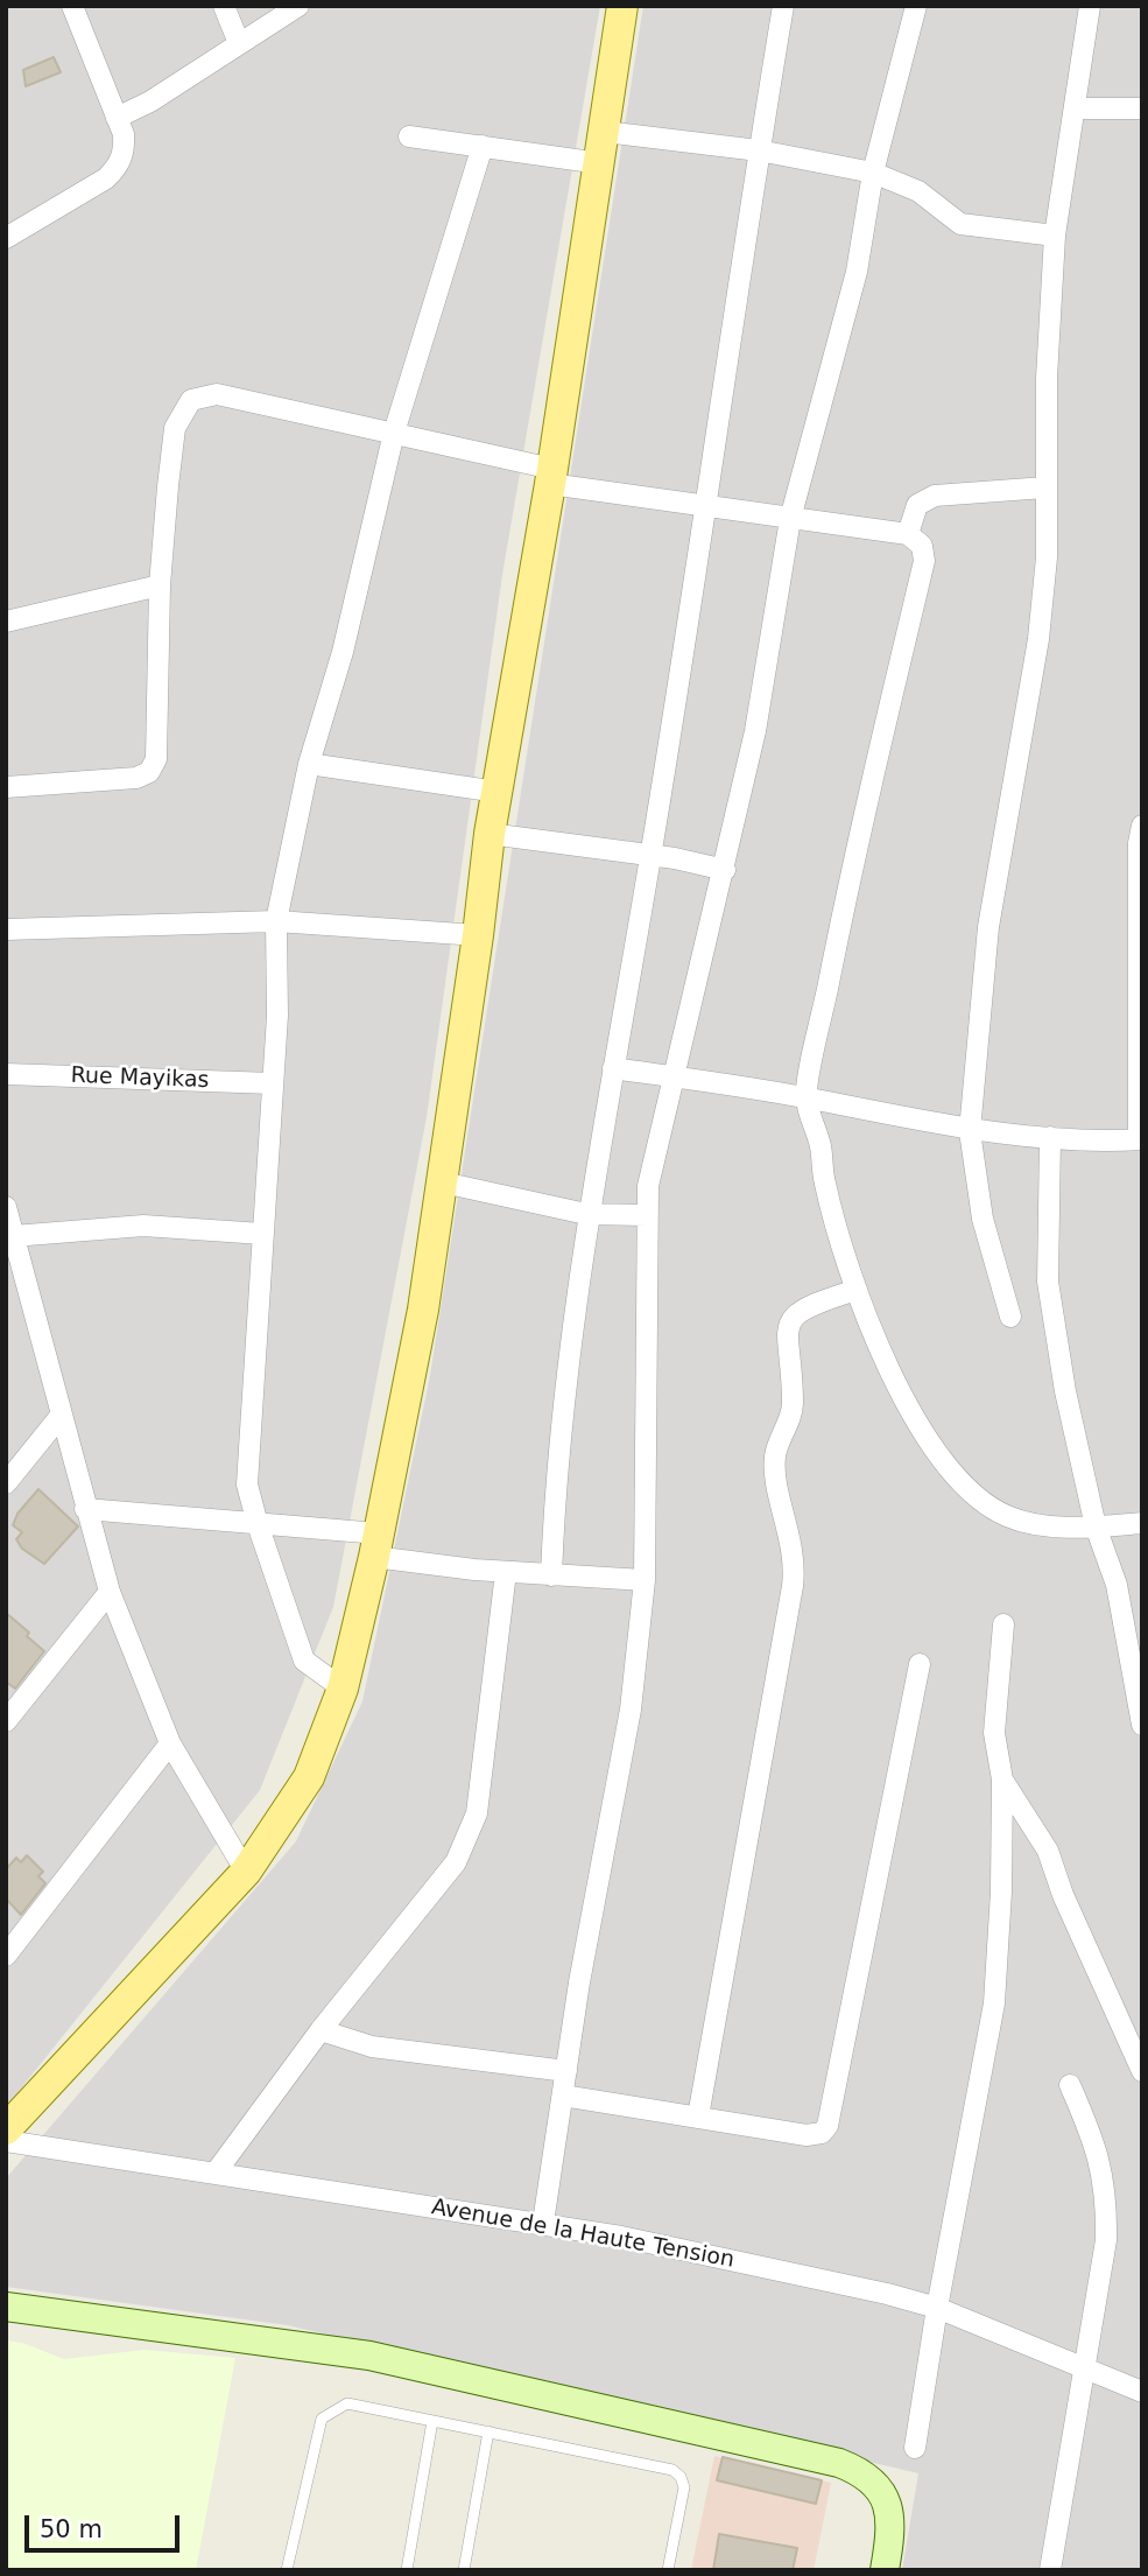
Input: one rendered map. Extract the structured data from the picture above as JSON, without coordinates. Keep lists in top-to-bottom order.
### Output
{
  "streets": {
    "street": ["Rue Mayikas", "Avenue de la Haute Tension"]
  },
  "scale_bar": "50 m"
}
